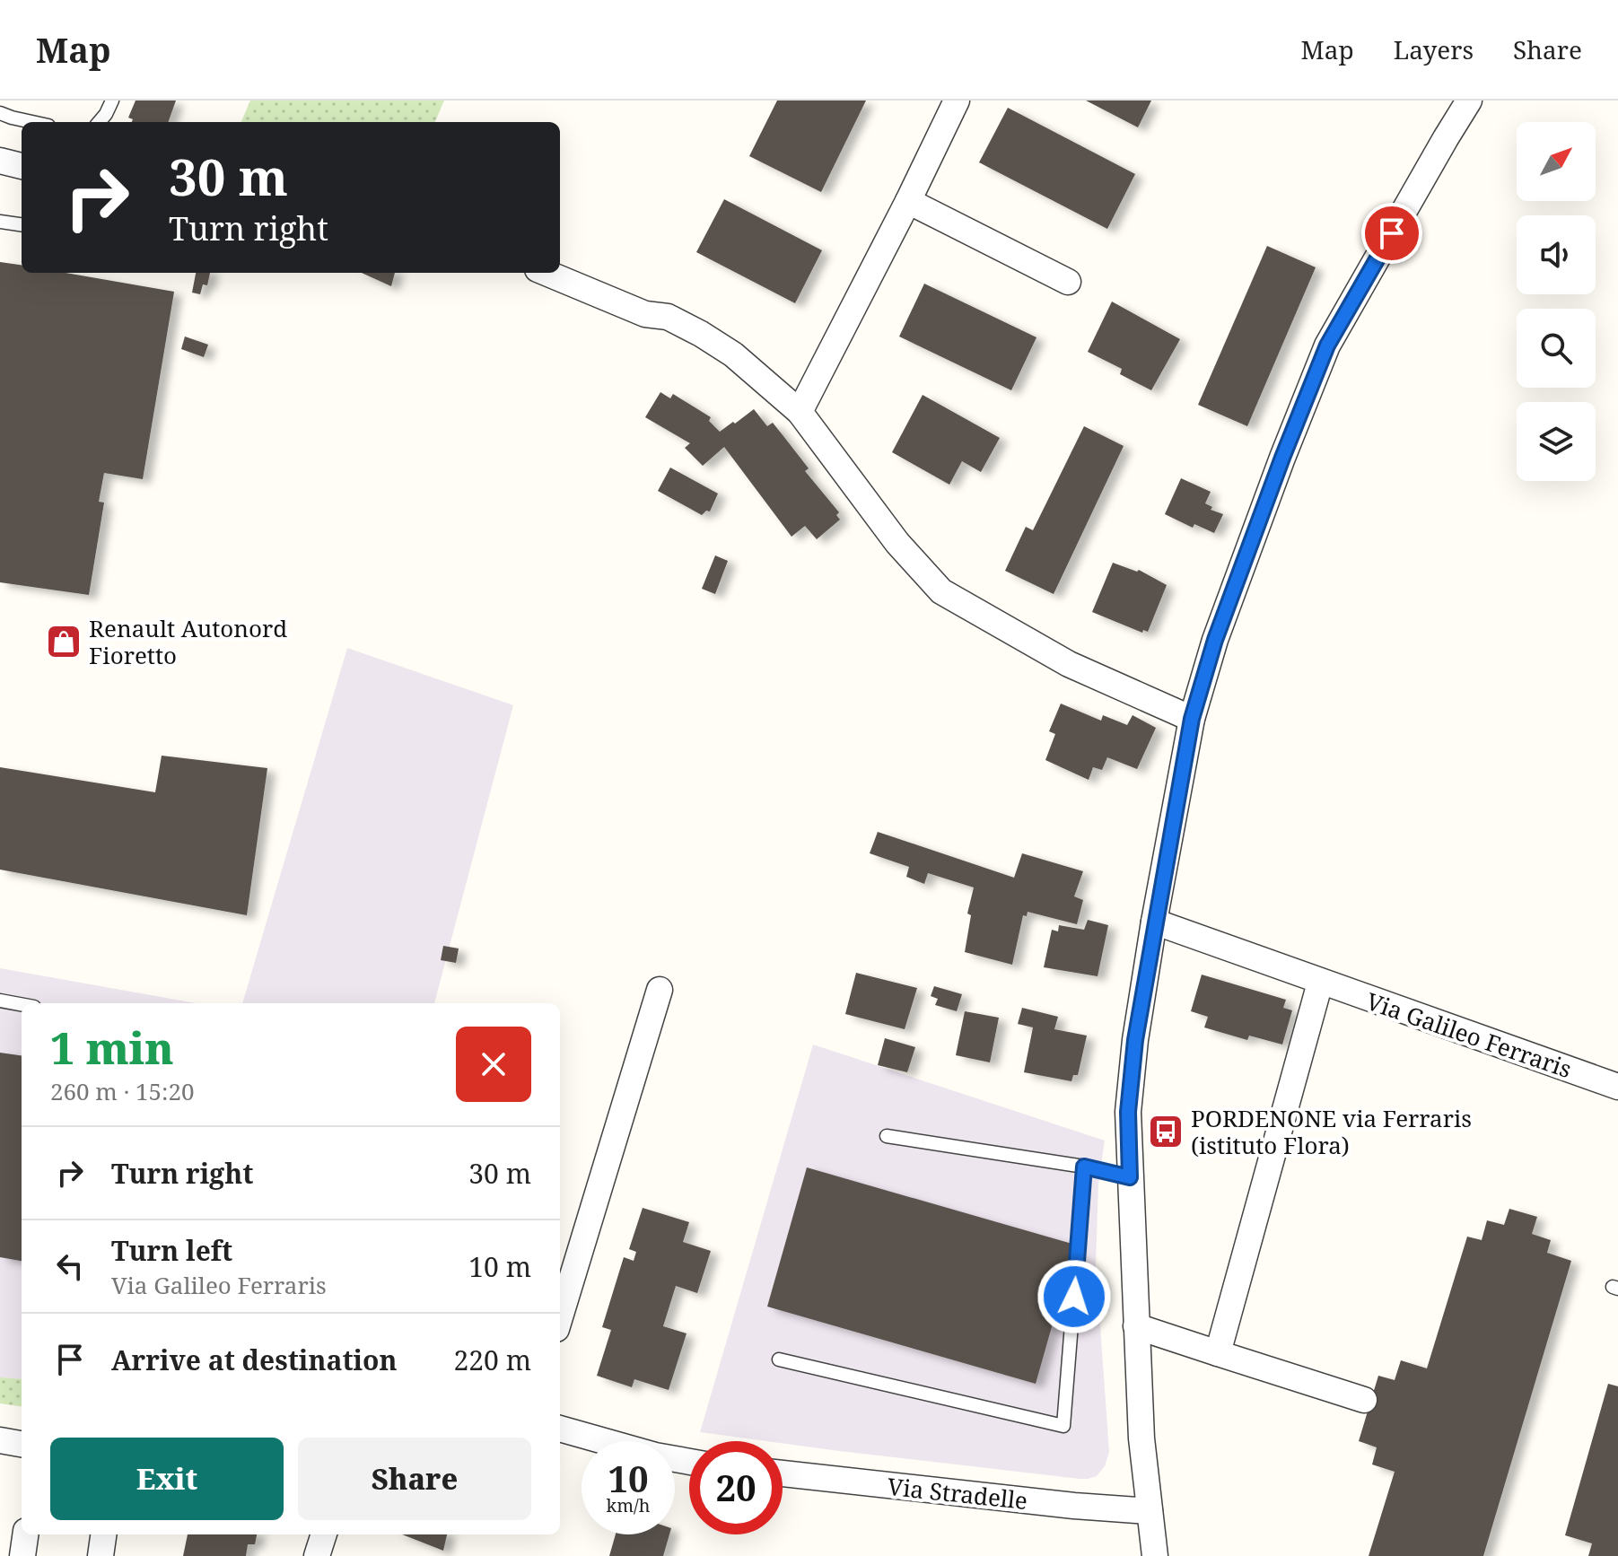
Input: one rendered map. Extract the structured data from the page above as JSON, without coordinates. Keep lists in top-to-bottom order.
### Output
{
  "streets": {
    "street": ["Via Galileo Ferraris", "Via Stradelle"]
  },
  "places": {
    "shop": ["Renault Autonord Fioretto"],
    "bus stop": ["PORDENONE via Ferraris (istituto Flora)"]
  },
  "north": "top right",
  "page": {
    "header": "Map",
    "nav": ["Map", "Layers", "Share"],
    "turn": ["30 m", "Turn right"],
    "heading": ["1 min", "260 m · 15:20"],
    "list": [
      {
        "name": "Turn right",
        "value": "30 m"
      },
      {
        "name": "Turn left",
        "note": "Via Galileo Ferraris",
        "value": "10 m"
      },
      {
        "name": "Arrive at destination",
        "value": "220 m"
      }
    ],
    "buttons": ["Exit", "Share"],
    "speed": "10 km/h",
    "limit": "20"
  }
}
